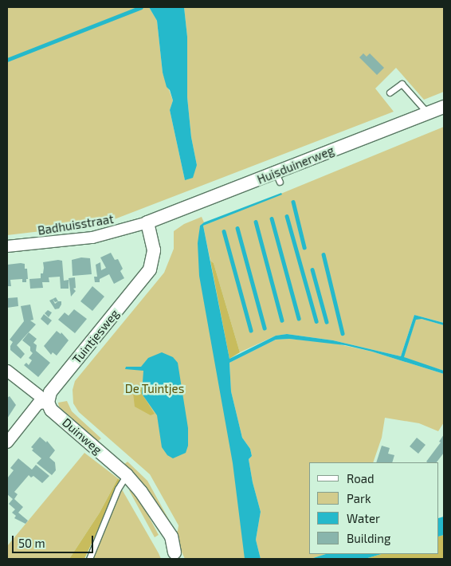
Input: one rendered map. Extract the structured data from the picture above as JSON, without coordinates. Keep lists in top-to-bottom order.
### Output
{
  "streets": {
    "street": [
      "Huisduinerweg",
      "Badhuisstraat",
      "Tuintjesweg",
      "Duinweg"
    ]
  },
  "crossings": [
    ["Huisduinerweg", "Badhuisstraat"],
    ["Huisduinerweg", "Tuintjesweg"],
    ["Badhuisstraat", "Tuintjesweg"],
    ["Tuintjesweg", "Duinweg"]
  ],
  "parks": ["De Tuintjes"],
  "legend": [
    "Road",
    "Park",
    "Water",
    "Building"
  ],
  "scale_bar": "50 m"
}
